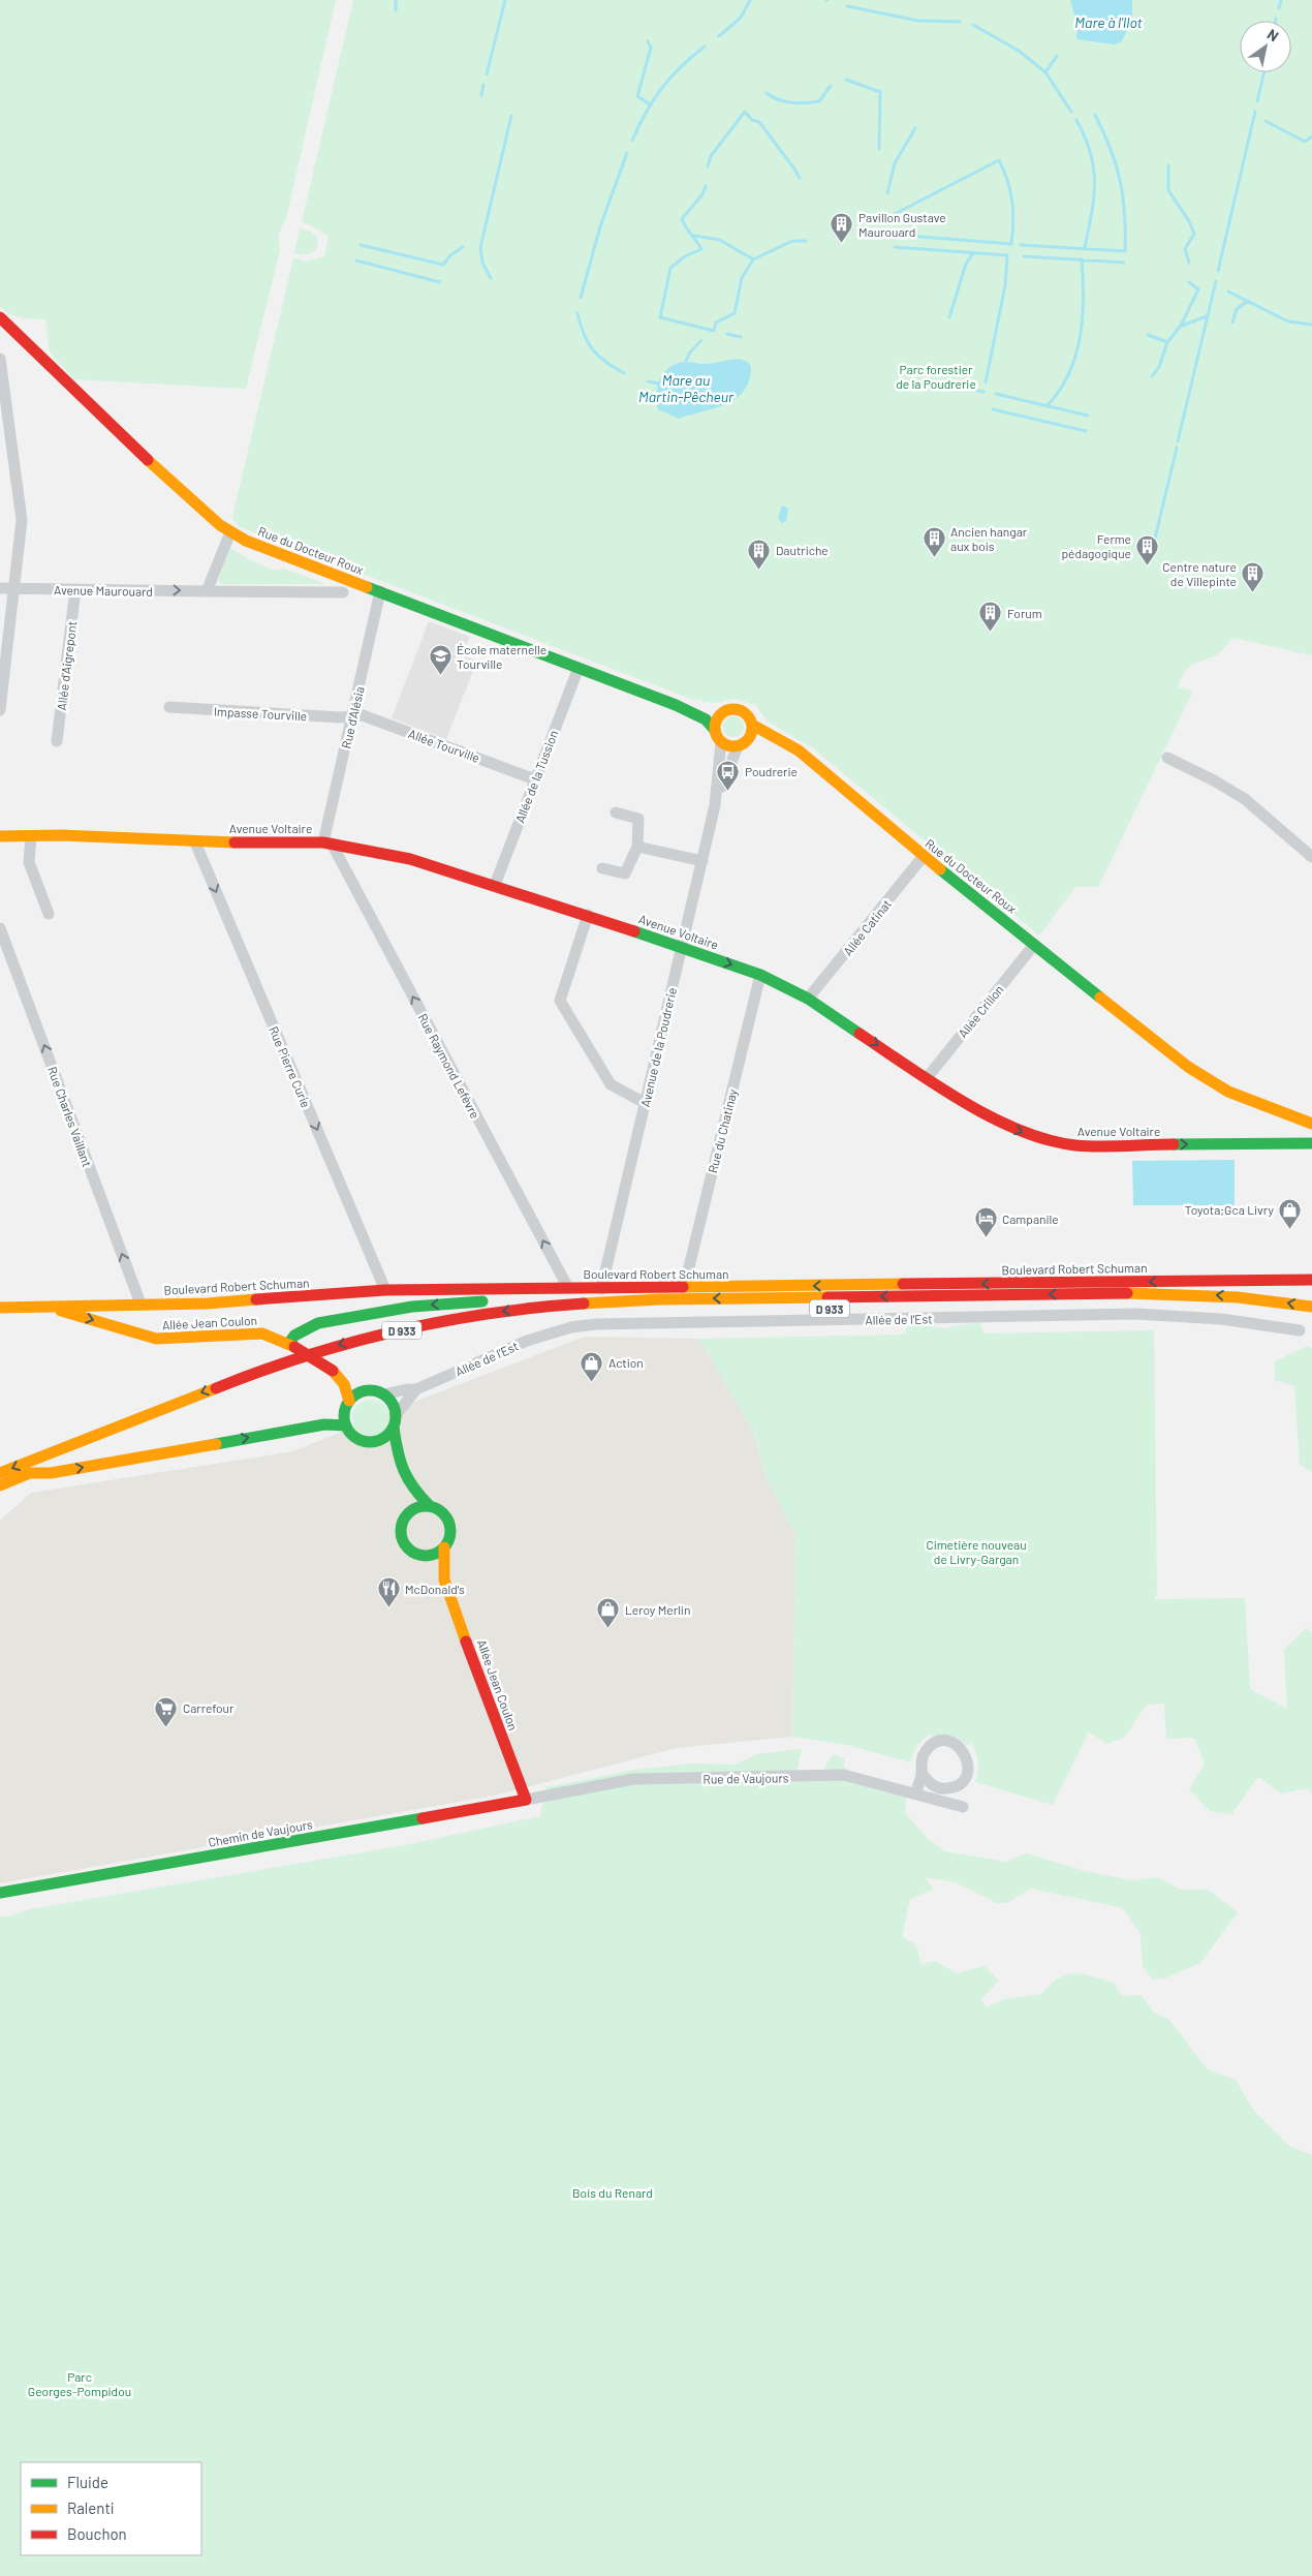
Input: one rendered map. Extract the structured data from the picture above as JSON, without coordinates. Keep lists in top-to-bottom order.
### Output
{
  "streets": {
    "main road": [
      "Rue du Docteur Roux",
      "Avenue Voltaire",
      "Boulevard Robert Schuman",
      "D 933",
      "Allée Jean Coulon",
      "Chemin de Vaujours"
    ],
    "street": [
      "Avenue Maurouard",
      "Allée d'Aigrepont",
      "Impasse Tourville",
      "Rue d'Alésia",
      "Allée Tourville",
      "Allée de la Tussion",
      "Allée Catinat",
      "Allée Crillon",
      "Avenue de la Poudrerie",
      "Rue Raymond Lefèvre",
      "Rue Pierre Curie",
      "Rue Charles Vaillant",
      "Rue du Chatinay",
      "Allée de l'Est",
      "Rue de Vaujours"
    ]
  },
  "crossings": [
    ["Rue du Docteur Roux", "Rue d'Alésia"],
    ["Rue du Docteur Roux", "Allée de la Tussion"],
    ["Rue du Docteur Roux", "Allée Catinat"],
    ["Rue du Docteur Roux", "Allée Crillon"],
    ["Rue du Docteur Roux", "Avenue de la Poudrerie"],
    ["Avenue Maurouard", "Allée d'Aigrepont"],
    ["Impasse Tourville", "Rue d'Alésia"],
    ["Impasse Tourville", "Allée Tourville"],
    ["Rue d'Alésia", "Allée Tourville"],
    ["Rue d'Alésia", "Avenue Voltaire"],
    ["Rue d'Alésia", "Rue Raymond Lefèvre"],
    ["Allée Tourville", "Allée de la Tussion"],
    ["Allée de la Tussion", "Avenue Voltaire"],
    ["Avenue Voltaire", "Allée Catinat"],
    ["Avenue Voltaire", "Allée Crillon"],
    ["Avenue Voltaire", "Avenue de la Poudrerie"],
    ["Avenue Voltaire", "Rue Raymond Lefèvre"],
    ["Avenue Voltaire", "Rue Pierre Curie"],
    ["Avenue Voltaire", "Rue du Chatinay"],
    ["Avenue de la Poudrerie", "Boulevard Robert Schuman"],
    ["Rue Raymond Lefèvre", "Boulevard Robert Schuman"],
    ["Rue Pierre Curie", "Boulevard Robert Schuman"],
    ["Rue Charles Vaillant", "Boulevard Robert Schuman"],
    ["Rue du Chatinay", "Boulevard Robert Schuman"],
    ["Boulevard Robert Schuman", "Allée Jean Coulon"],
    ["Allée de l'Est", "Allée Jean Coulon"],
    ["Allée Jean Coulon", "Rue de Vaujours"],
    ["Allée Jean Coulon", "Chemin de Vaujours"],
    ["Rue de Vaujours", "Chemin de Vaujours"]
  ],
  "one_way": [
    "Avenue Maurouard",
    "Avenue Voltaire",
    "Rue Raymond Lefèvre",
    "Rue Pierre Curie",
    "Rue Charles Vaillant"
  ],
  "water": ["Mare à l'Ilot", "Mare au Martin-Pêcheur"],
  "parks": [
    "Parc forestier de la Poudrerie",
    "Cimetière nouveau de Livry-Gargan",
    "Bois du Renard",
    "Parc Georges-Pompidou"
  ],
  "places": {
    "building": [
      "Pavillon Gustave Maurouard",
      "Ancien hangar aux bois",
      "Ferme pédagogique",
      "Dautriche",
      "Centre nature de Villepinte",
      "Forum"
    ],
    "school or university": ["École maternelle Tourville"],
    "bus stop": ["Poudrerie"],
    "shop": ["Toyota;Gca Livry", "Action", "Leroy Merlin"],
    "hotel": ["Campanile"],
    "restaurant": ["McDonald's"],
    "supermarket": ["Carrefour"]
  },
  "legend": ["Fluide", "Ralenti", "Bouchon"],
  "north": "top right"
}
